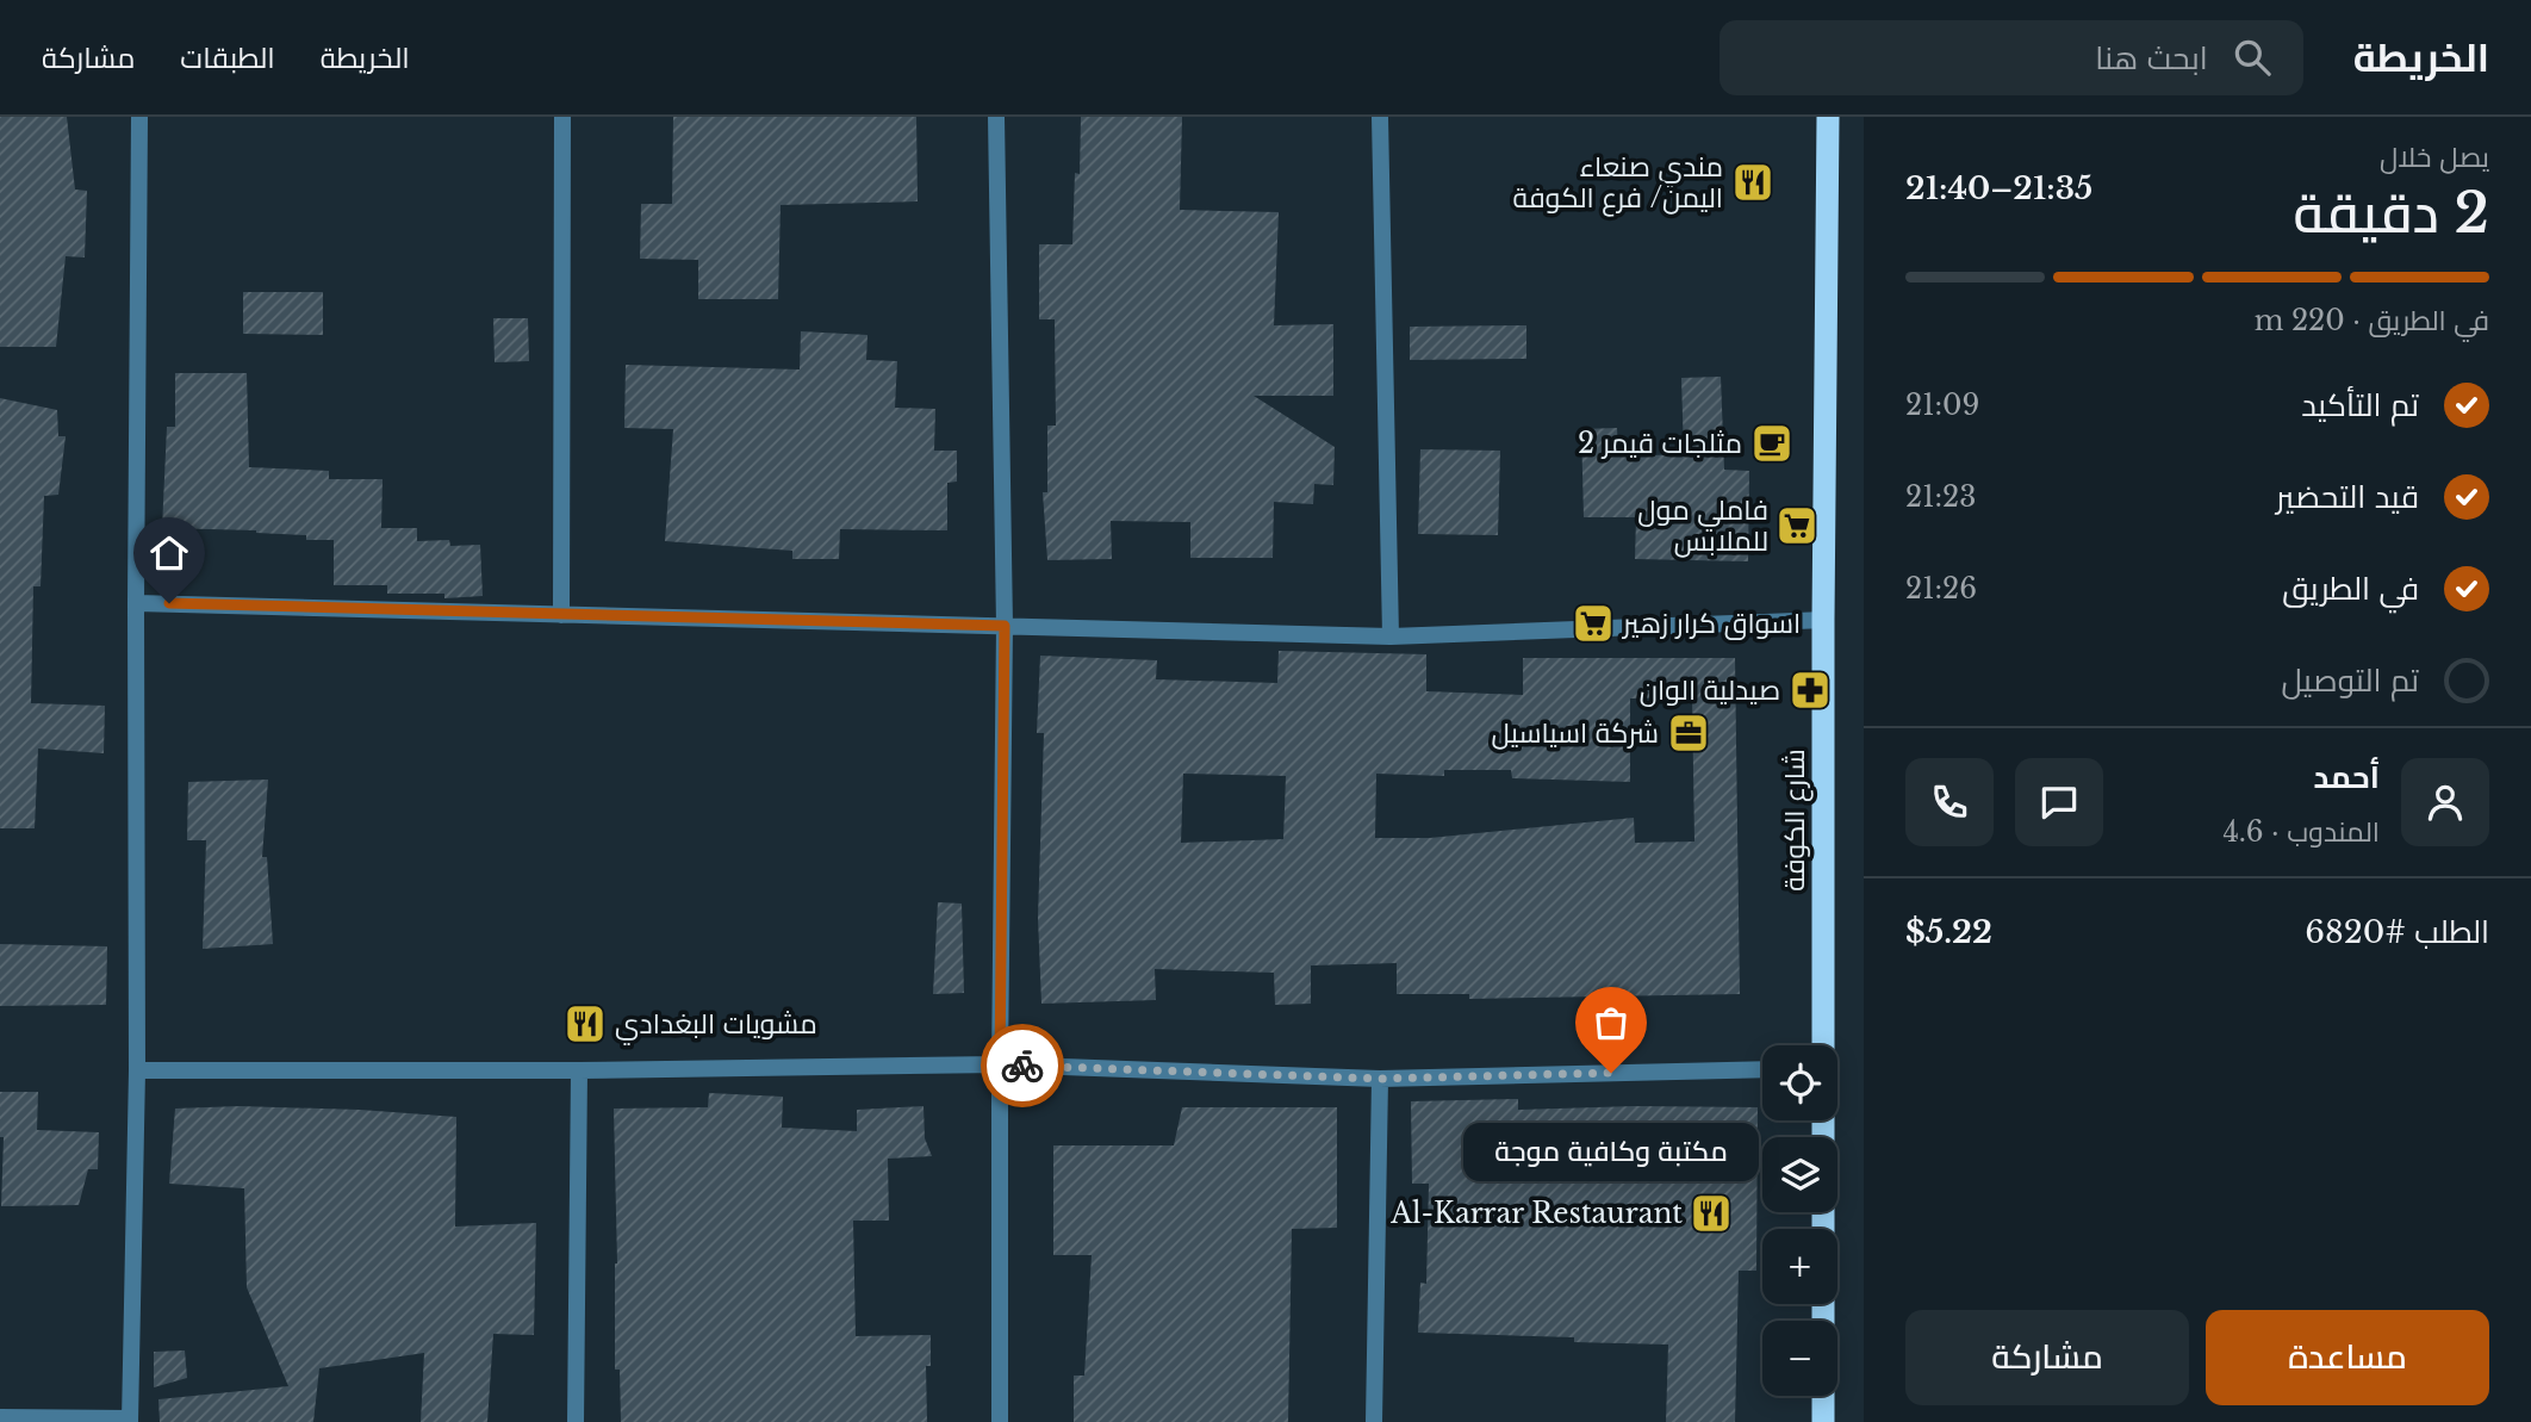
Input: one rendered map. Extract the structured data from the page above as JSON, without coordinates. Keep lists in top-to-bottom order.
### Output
{
  "streets": {
    "highway": ["شارع الكوفة"]
  },
  "places": {
    "restaurant": ["مندي صنعاء اليمن/ فرع الكوفة", "مشويات البغدادي", "ِAl-Karrar Restaurant"],
    "cafe": ["مثلجات قيمر 2"],
    "supermarket": ["فاملي مول للملابس", "اسواق كرار زهير"],
    "pharmacy": ["صيدلية الوان"],
    "office": ["شركة اسياسيل"],
    "other": ["مكتبة وكافية موجة"]
  },
  "page": {
    "header": "الخريطة",
    "search": "ابحث هنا",
    "nav": ["الخريطة", "الطبقات", "مشاركة"],
    "heading": ["2 دقيقة", "يصل خلال", "21:35–21:40"],
    "panel": [
      "أحمد",
      "المندوب · 4.6",
      "الطلب #6820",
      "$5.22"
    ],
    "bar": "في الطريق · 220 m",
    "list": [
      ["تم التأكيد", "21:09"],
      ["قيد التحضير", "21:23"],
      ["في الطريق", "21:26"],
      "تم التوصيل"
    ],
    "map_buttons": ["+", "−"],
    "bubble": "مكتبة وكافية موجة",
    "buttons": ["مساعدة", "مشاركة"]
  }
}
